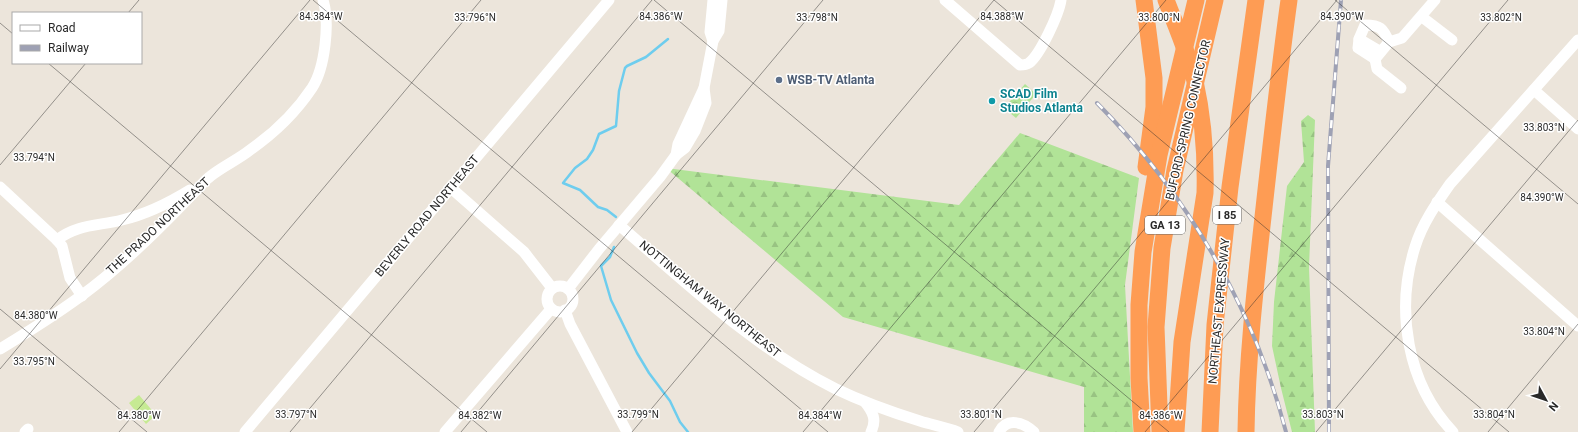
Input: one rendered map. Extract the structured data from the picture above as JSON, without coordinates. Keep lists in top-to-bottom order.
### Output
{
  "streets": {
    "highway": [
      "BUFORD-SPRING CONNECTOR",
      "I 85",
      "GA 13",
      "NORTHEAST EXPRESSWAY"
    ],
    "street": ["BEVERLY ROAD NORTHEAST", "THE PRADO NORTHEAST", "NOTTINGHAM WAY NORTHEAST"]
  },
  "places": ["WSB-TV Atlanta", "SCAD Film Studios Atlanta"],
  "legend": ["Road", "Railway"],
  "north": "bottom right",
  "coordinates": [
    "84.390°W",
    "84.384°W",
    "84.386°W",
    "84.388°W",
    "33.796°N",
    "33.798°N",
    "33.800°N",
    "33.802°N",
    "33.803°N",
    "33.794°N",
    "84.380°W",
    "33.804°N",
    "33.795°N",
    "33.797°N",
    "33.799°N",
    "33.801°N",
    "84.382°W"
  ]
}
